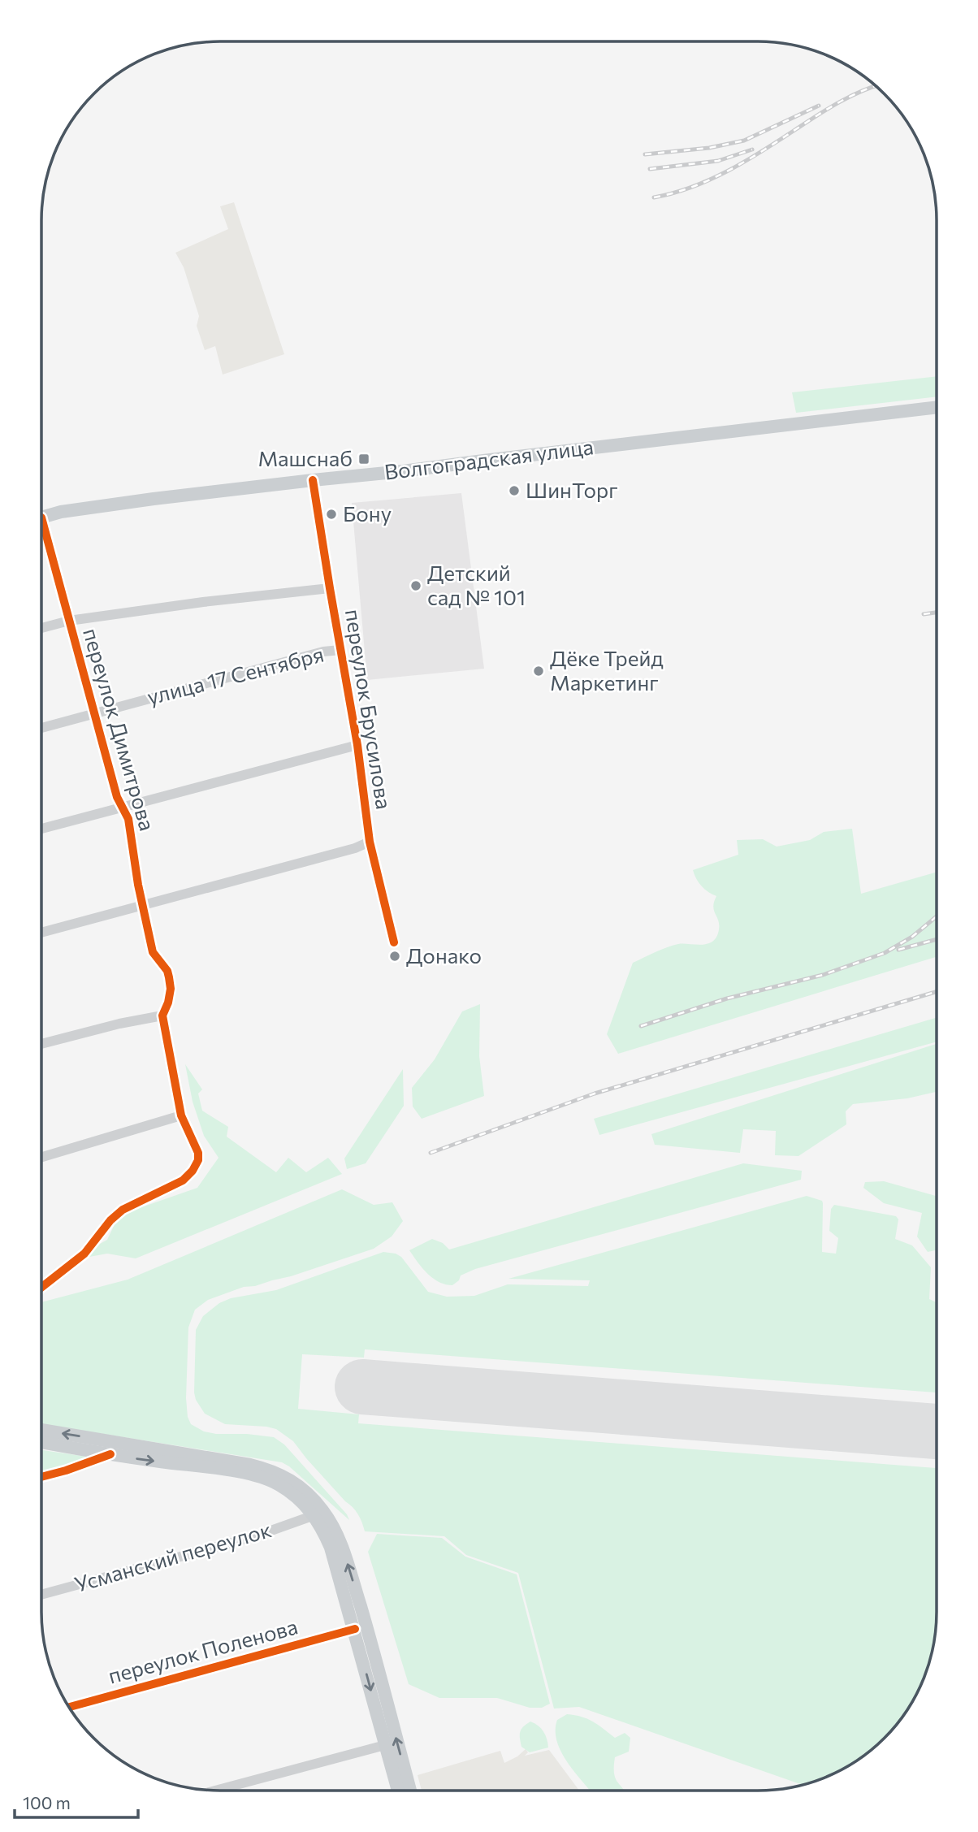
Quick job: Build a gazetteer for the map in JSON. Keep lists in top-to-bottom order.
{
  "streets": {
    "main road": ["Волгоградская улица"],
    "street": [
      "улица 17 Сентября",
      "переулок Брусилова",
      "переулок Димитрова",
      "Усманский переулок",
      "переулок Поленова"
    ]
  },
  "crossings": [
    ["Волгоградская улица", "переулок Брусилова"],
    ["улица 17 Сентября", "переулок Брусилова"],
    ["улица 17 Сентября", "переулок Димитрова"]
  ],
  "places": {
    "transit": ["Машснаб"],
    "other": [
      "ШинТорг",
      "Бону",
      "Детский сад № 101",
      "Дёке Трейд Маркетинг",
      "Донако"
    ]
  },
  "scale_bar": "100 m"
}
